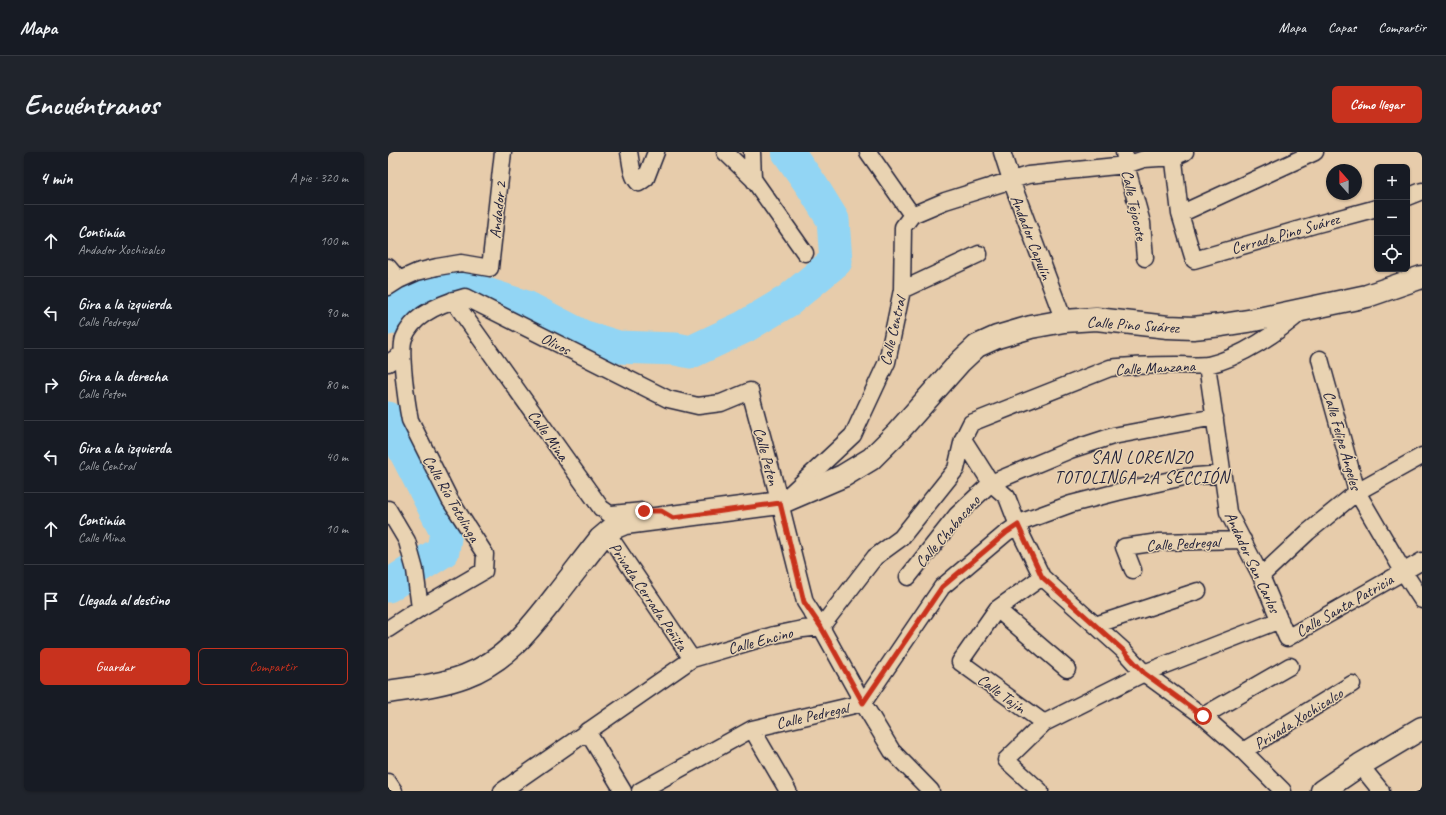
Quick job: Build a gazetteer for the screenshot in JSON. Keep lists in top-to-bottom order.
{
  "streets": {
    "street": [
      "Calle Tejocote",
      "Andador 2",
      "Cerrada Pino Suárez",
      "Andador Capulín",
      "Calle Pino Suárez",
      "Calle Central",
      "Olivos",
      "Calle Manzana",
      "Calle Mina",
      "Calle Felipe Ángeles",
      "Calle Peten",
      "Calle Río Totolinga",
      "Calle Chabacano",
      "Calle Pedregal",
      "Andador San Carlos",
      "Privada Cerrada Peñita",
      "Calle Santa Patricia",
      "Calle Encino",
      "Calle Tajín",
      "Privada Xochicalco"
    ]
  },
  "crossings": [
    ["Andador Capulín", "Calle Pino Suárez"],
    ["Calle Pino Suárez", "Calle Central"],
    ["Calle Pino Suárez", "Calle Manzana"],
    ["Calle Pino Suárez", "Calle Peten"],
    ["Calle Central", "Calle Peten"],
    ["Olivos", "Calle Mina"],
    ["Olivos", "Calle Peten"],
    ["Olivos", "Calle Río Totolinga"],
    ["Calle Manzana", "Andador San Carlos"],
    ["Calle Felipe Ángeles", "Calle Santa Patricia"],
    ["Calle Peten", "Calle Pedregal"],
    ["Calle Peten", "Calle Encino"],
    ["Calle Chabacano", "Andador San Carlos"],
    ["Calle Pedregal", "Andador San Carlos"],
    ["Andador San Carlos", "Calle Santa Patricia"],
    ["Privada Cerrada Peñita", "Calle Encino"]
  ],
  "districts": ["SAN LORENZO TOTOLINGA 2A SECCIÓN"],
  "north": "top",
  "page": {
    "header": "Mapa",
    "nav": ["Mapa", "Capas", "Compartir"],
    "buttons": [
      "Cómo llegar",
      ["Guardar", "Compartir"]
    ],
    "title": "Encuéntranos",
    "heading": ["4 min", "A pie · 320 m"],
    "map_buttons": ["+", "−"],
    "list": [
      ["Continúa", "Andador Xochicalco", "100 m"],
      ["Gira a la izquierda", "Calle Pedregal", "90 m"],
      ["Gira a la derecha", "Calle Peten", "80 m"],
      ["Gira a la izquierda", "Calle Central", "40 m"],
      ["Continúa", "Calle Mina", "10 m"],
      "Llegada al destino"
    ]
  }
}
